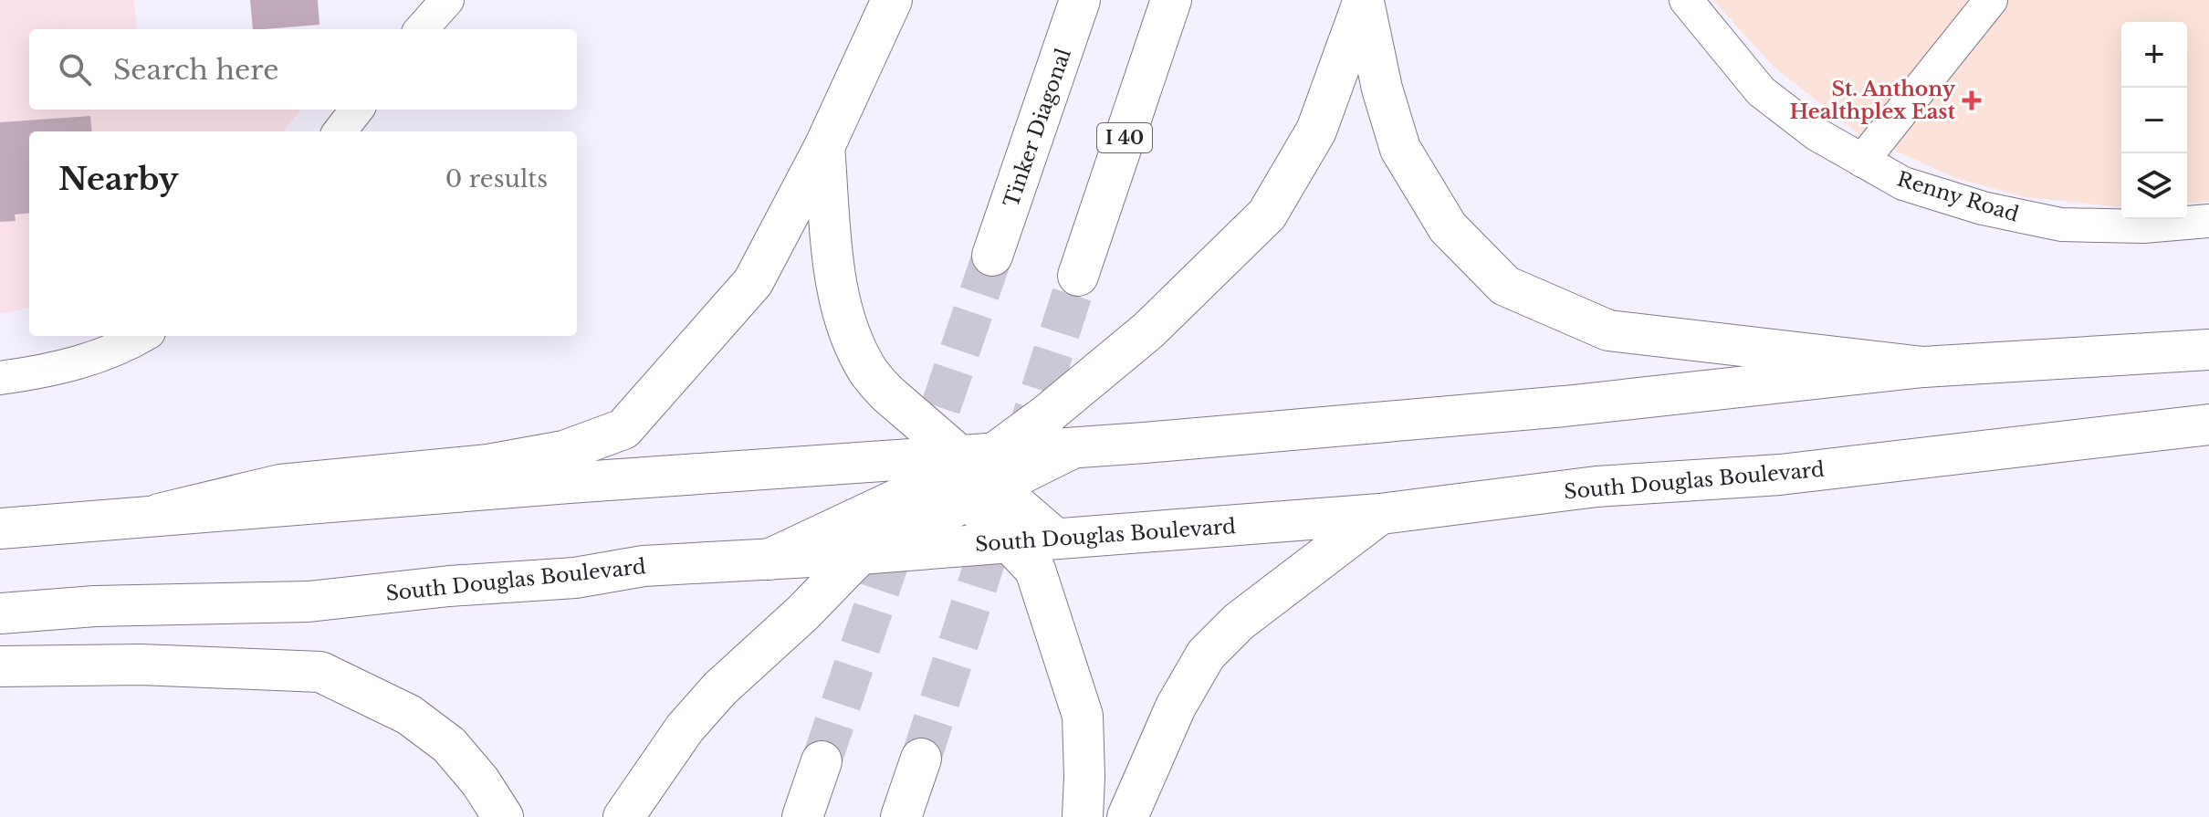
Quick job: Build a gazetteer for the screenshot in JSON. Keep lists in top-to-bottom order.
{
  "streets": {
    "main road": ["Tinker Diagonal", "I 40", "South Douglas Boulevard"],
    "street": ["Renny Road"]
  },
  "places": {
    "health": ["St. Anthony Healthplex East"]
  },
  "page": {
    "map_buttons": ["+", "−"],
    "search": "Search here",
    "heading": ["Nearby", "0 results"]
  }
}
